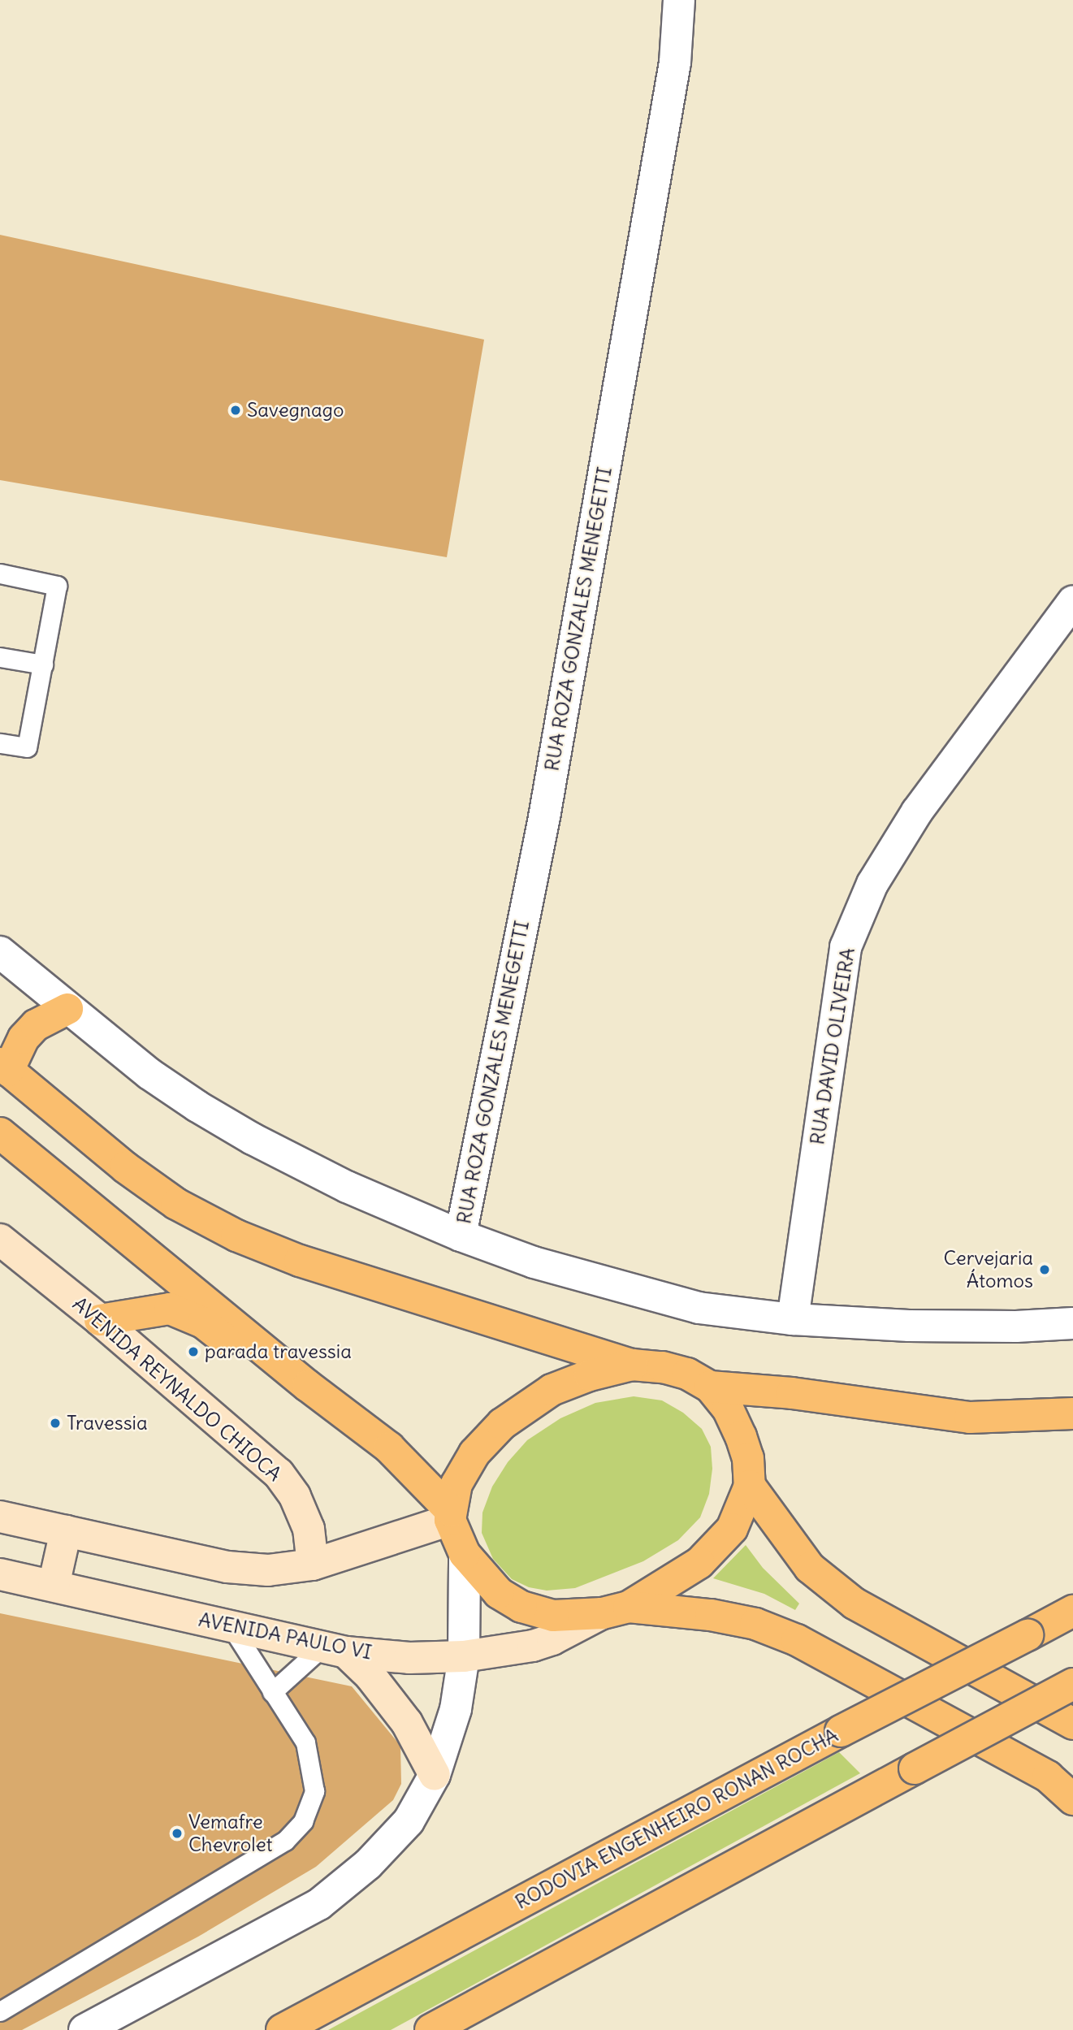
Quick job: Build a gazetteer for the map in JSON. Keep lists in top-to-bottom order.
{
  "streets": {
    "main road": ["AVENIDA REYNALDO CHIOCA", "AVENIDA PAULO VI", "RODOVIA ENGENHEIRO RONAN ROCHA"],
    "street": ["RUA ROZA GONZALES MENEGETTI", "RUA DAVID OLIVEIRA"]
  },
  "places": [
    "Savegnago",
    "Cervejaria Átomos",
    "parada travessia",
    "Travessia",
    "Vemafre Chevrolet"
  ]
}
